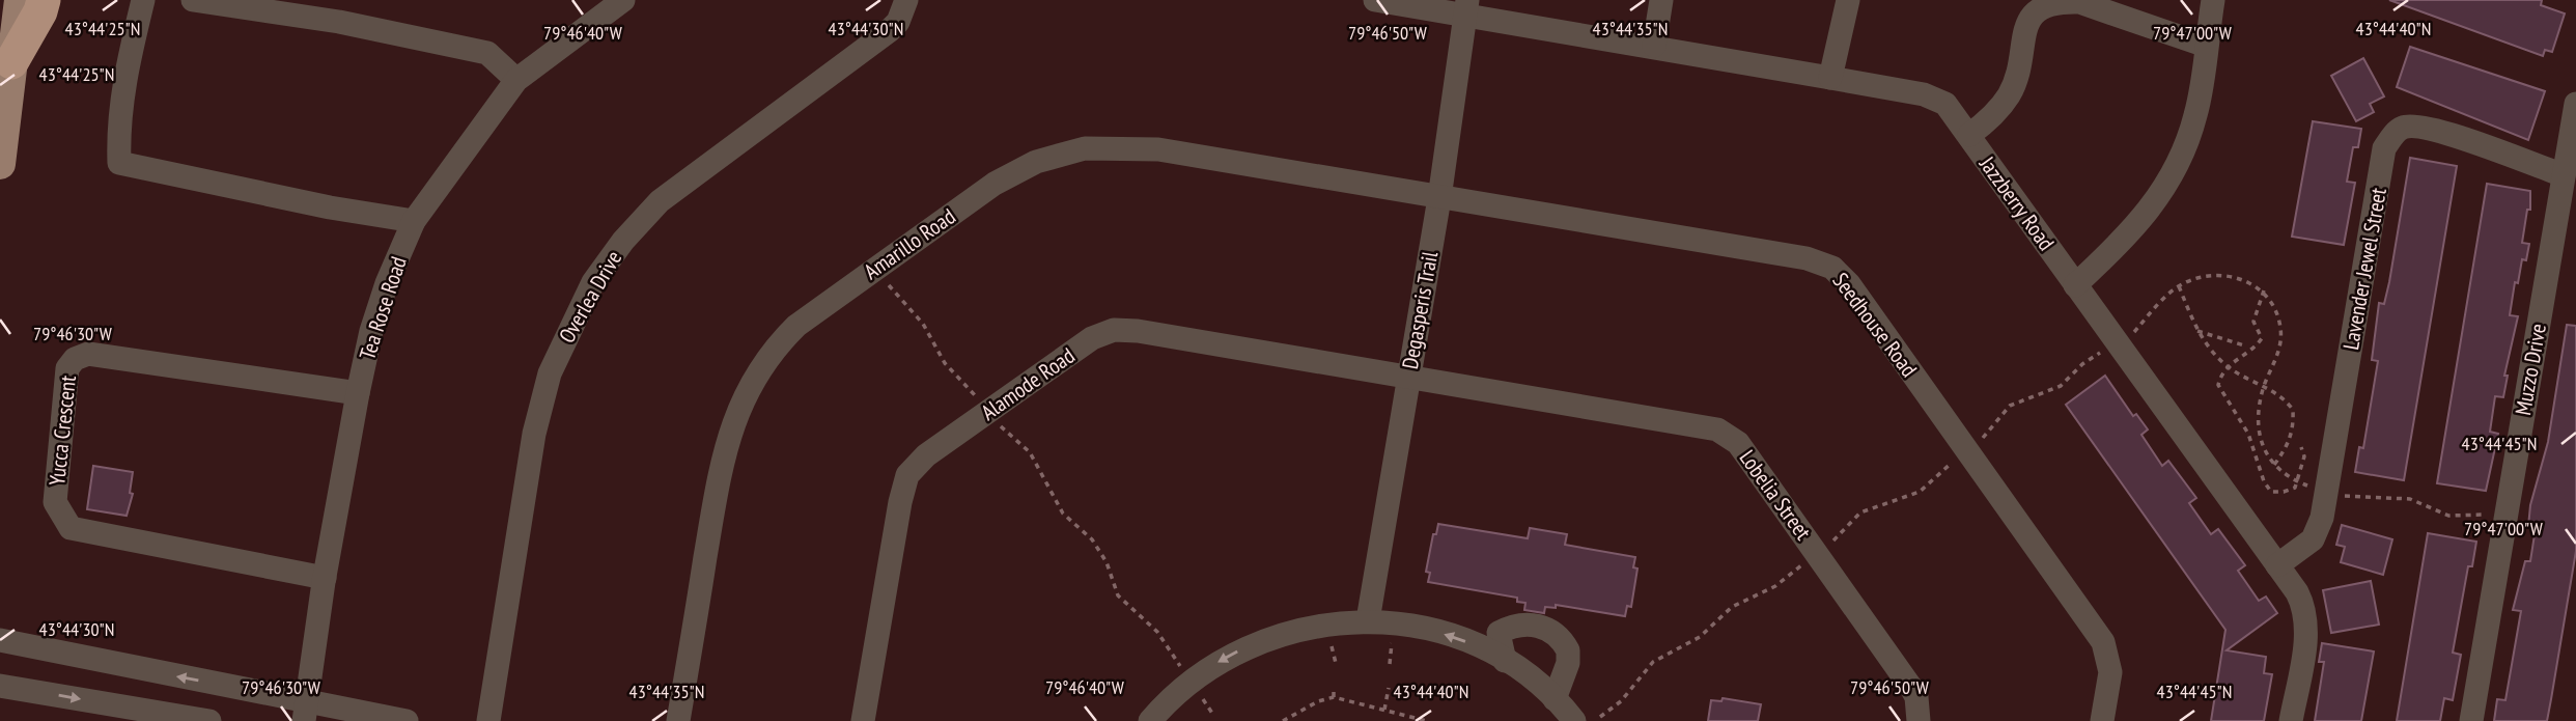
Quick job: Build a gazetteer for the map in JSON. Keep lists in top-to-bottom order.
{
  "streets": {
    "street": [
      "Jazzberry Road",
      "Amarillo Road",
      "Lavender Jewel Street",
      "Overlea Drive",
      "Tea Rose Road",
      "Degasperis Trail",
      "Seedhouse Road",
      "Muzzo Drive",
      "Alamode Road",
      "Yucca Crescent",
      "Lobelia Street"
    ]
  },
  "crossings": [
    ["Jazzberry Road", "Lavender Jewel Street"],
    ["Jazzberry Road", "Degasperis Trail"],
    ["Amarillo Road", "Degasperis Trail"],
    ["Amarillo Road", "Seedhouse Road"],
    ["Lavender Jewel Street", "Muzzo Drive"],
    ["Tea Rose Road", "Yucca Crescent"],
    ["Degasperis Trail", "Seedhouse Road"],
    ["Degasperis Trail", "Alamode Road"],
    ["Degasperis Trail", "Lobelia Street"],
    ["Alamode Road", "Lobelia Street"]
  ],
  "coordinates": [
    "43°44'25\"N",
    "43°44'30\"N",
    "43°44'35\"N",
    "43°44'40\"N",
    "79°46'40\"W",
    "79°46'50\"W",
    "79°47'00\"W",
    "79°46'30\"W",
    "43°44'45\"N"
  ]
}
